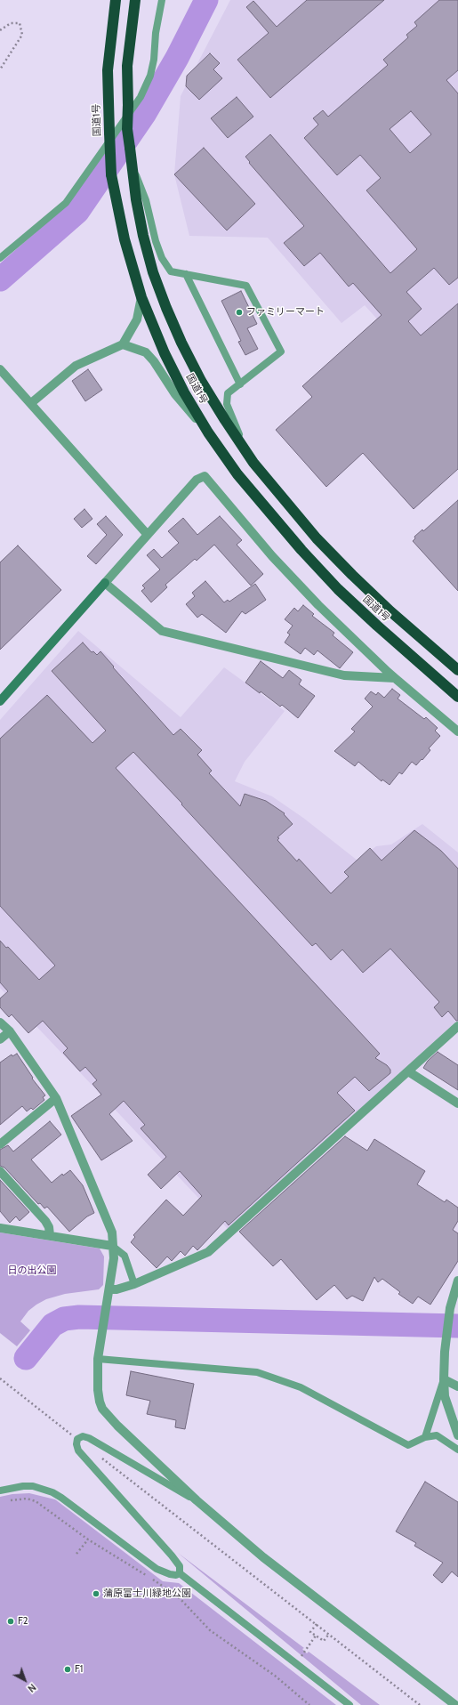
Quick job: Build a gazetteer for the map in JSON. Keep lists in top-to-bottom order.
{
  "streets": {
    "highway": ["国道1号"]
  },
  "parks": ["日の出公園"],
  "places": [
    "ファミリーマート",
    "蒲原富士川緑地公園",
    "F2",
    "F1"
  ],
  "north": "bottom right"
}
